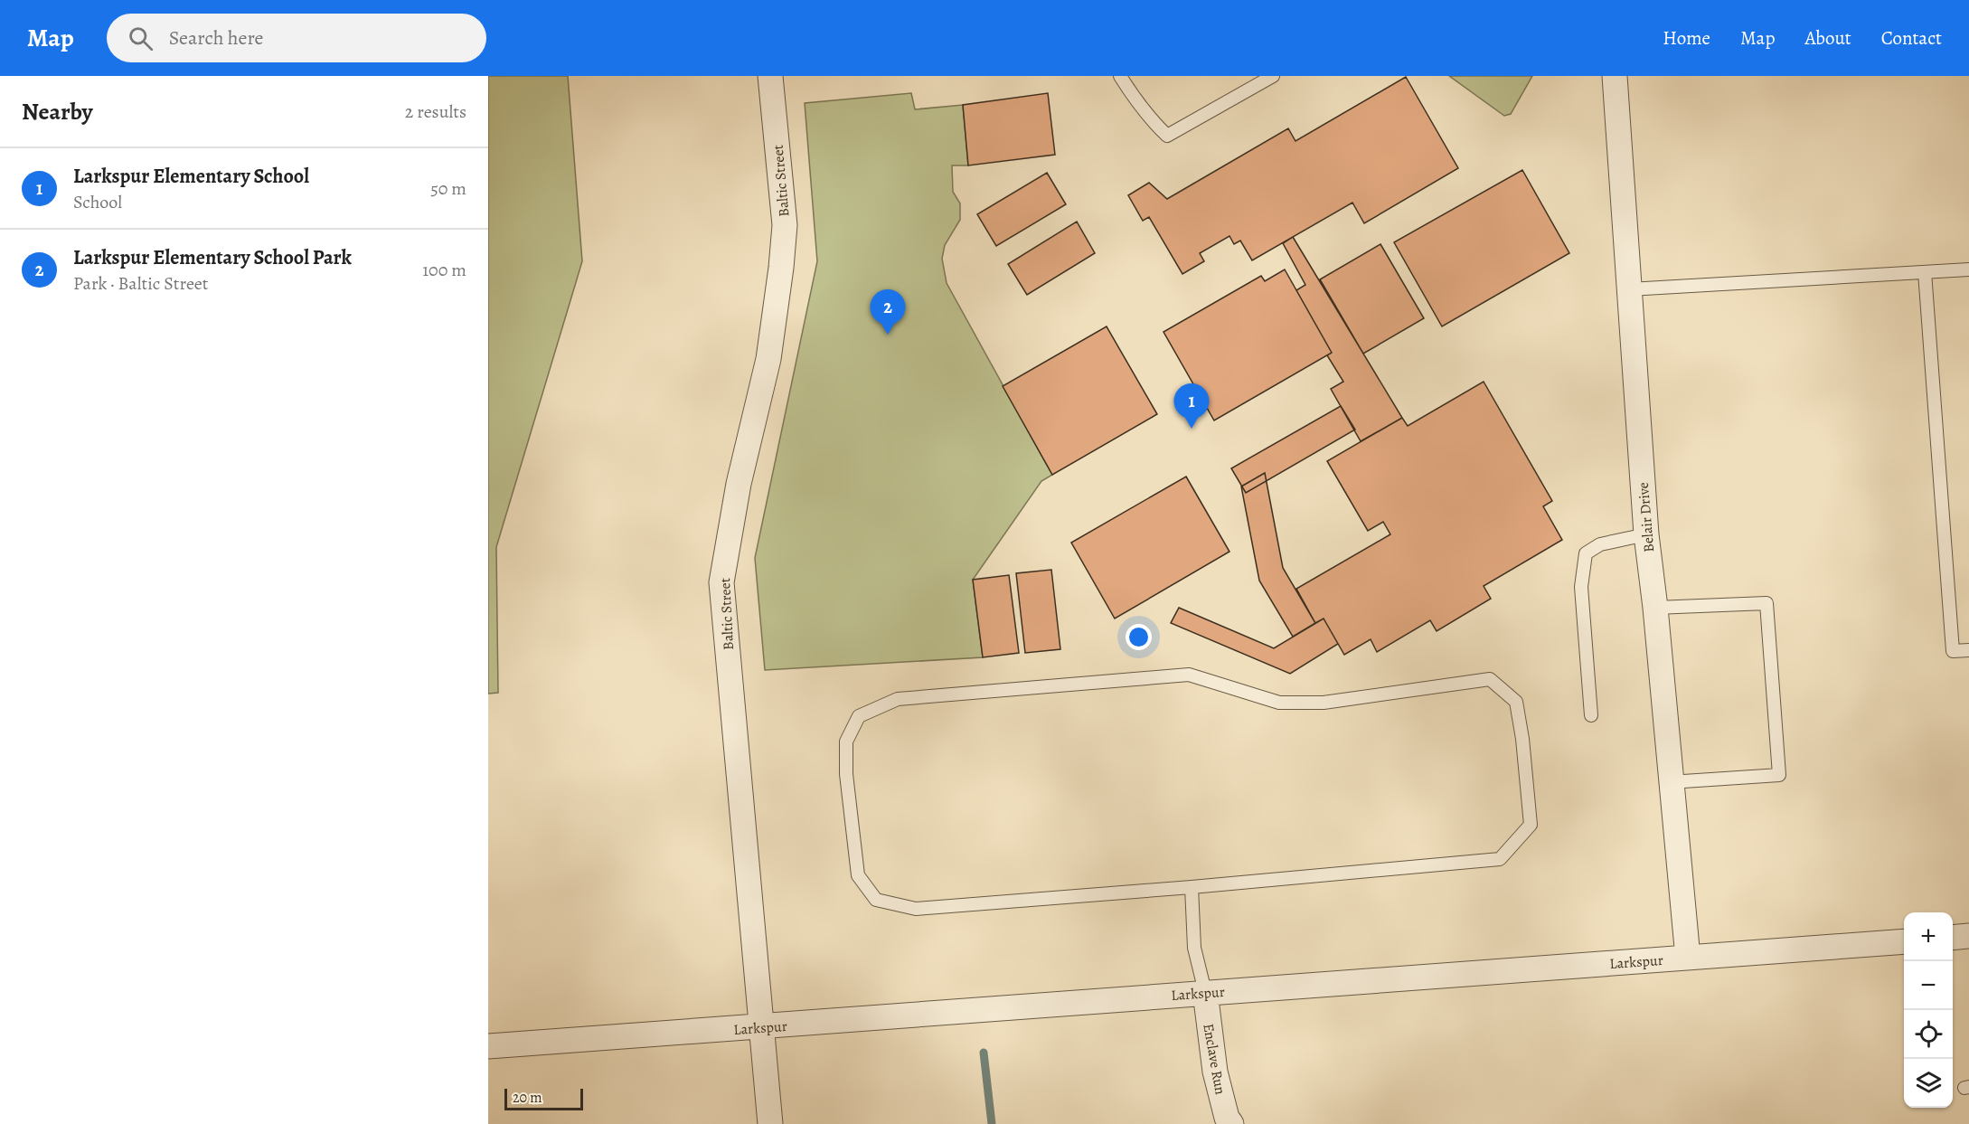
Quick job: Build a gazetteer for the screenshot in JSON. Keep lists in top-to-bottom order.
{
  "streets": {
    "street": [
      "Baltic Street",
      "Belair Drive",
      "Larkspur",
      "Enclave Run"
    ]
  },
  "crossings": [
    ["Baltic Street", "Larkspur"],
    ["Belair Drive", "Larkspur"],
    ["Larkspur", "Enclave Run"]
  ],
  "scale_bar": "20 m",
  "page": {
    "header": "Map",
    "search": "Search here",
    "nav": [
      "Home",
      "Map",
      "About",
      "Contact"
    ],
    "heading": ["Nearby", "2 results"],
    "list": [
      {
        "mark": "1",
        "name": "Larkspur Elementary School",
        "note": "School",
        "value": "50 m"
      },
      {
        "mark": "2",
        "name": "Larkspur Elementary School Park",
        "note": "Park · Baltic Street",
        "value": "100 m"
      }
    ],
    "pins": ["2", "1"],
    "map_buttons": ["+", "−"],
    "scale": "20 m"
  }
}
